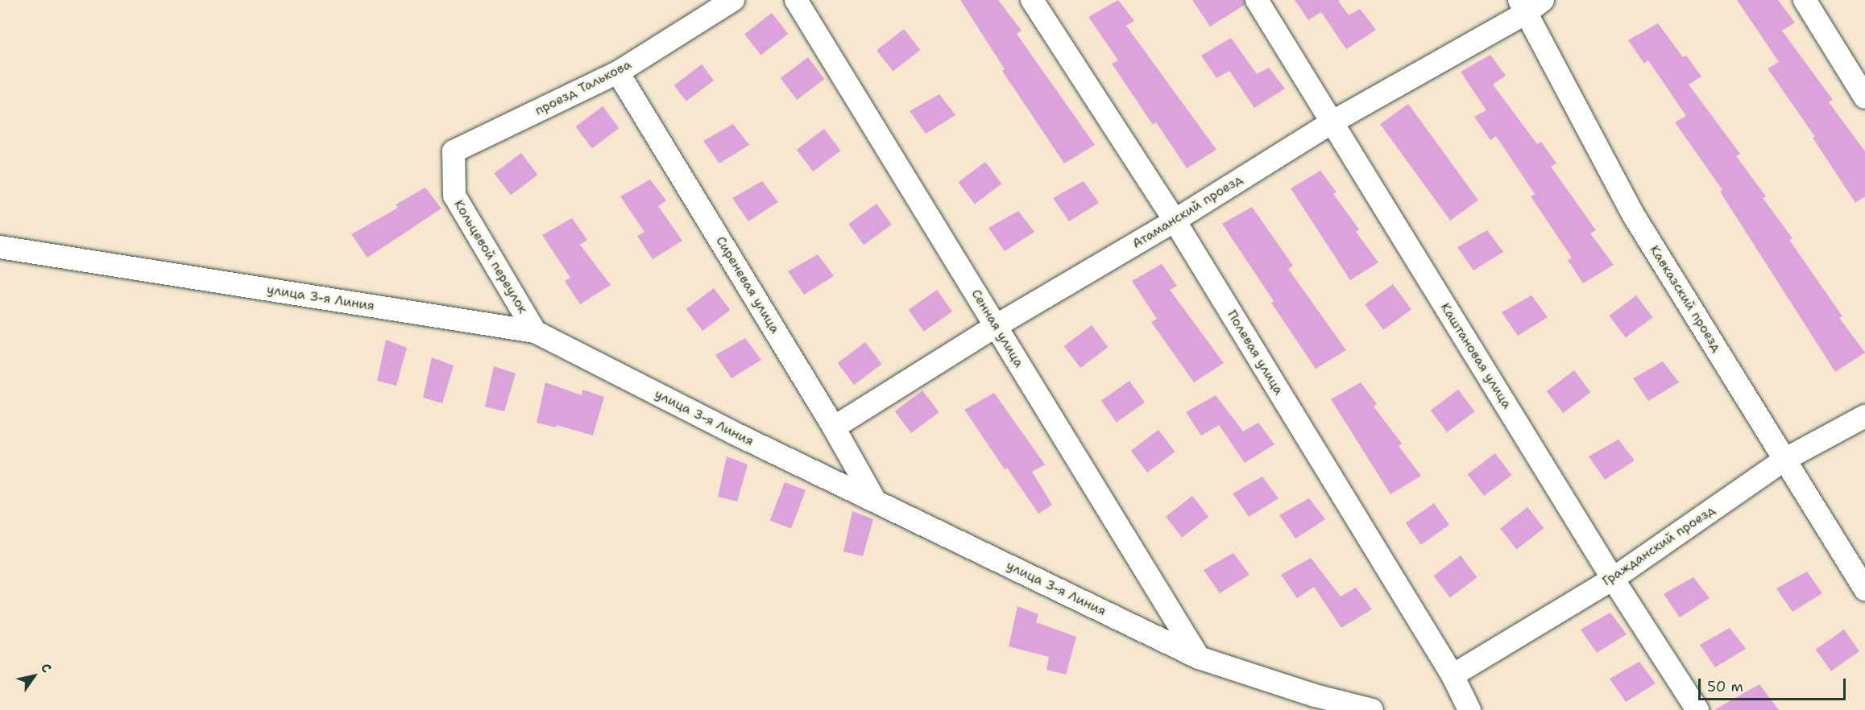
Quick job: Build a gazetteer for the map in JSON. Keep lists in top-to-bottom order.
{
  "streets": {
    "street": [
      "проезд Талькова",
      "Атаманский проезд",
      "Кольцевой переулок",
      "Сиреневая улица",
      "улица 3-я Линия",
      "Кавказский проезд",
      "Сенная улица",
      "Полевая улица",
      "Каштановая улица",
      "Гражданский проезд"
    ]
  },
  "crossings": [
    ["проезд Талькова", "Кольцевой переулок"],
    ["проезд Талькова", "Сиреневая улица"],
    ["Атаманский проезд", "Сиреневая улица"],
    ["Атаманский проезд", "Кавказский проезд"],
    ["Атаманский проезд", "Сенная улица"],
    ["Атаманский проезд", "Полевая улица"],
    ["Атаманский проезд", "Каштановая улица"],
    ["Кольцевой переулок", "улица 3-я Линия"],
    ["Сиреневая улица", "улица 3-я Линия"],
    ["улица 3-я Линия", "Сенная улица"],
    ["Кавказский проезд", "Гражданский проезд"],
    ["Полевая улица", "Гражданский проезд"],
    ["Каштановая улица", "Гражданский проезд"]
  ],
  "scale_bar": "50 m",
  "north": "top right"
}
